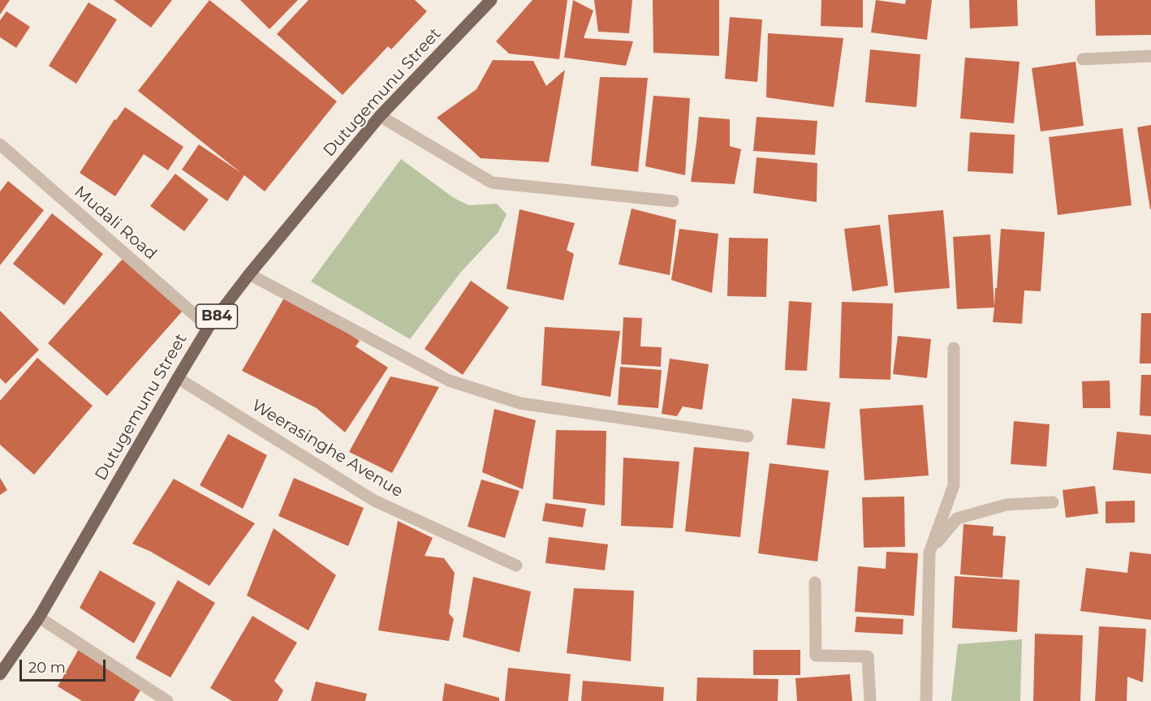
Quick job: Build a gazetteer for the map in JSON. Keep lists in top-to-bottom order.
{
  "streets": {
    "main road": ["Dutugemunu Street", "B84"],
    "street": ["Mudali Road", "Weerasinghe Avenue"]
  },
  "crossings": [
    ["Dutugemunu Street", "Mudali Road"],
    ["Dutugemunu Street", "Weerasinghe Avenue"]
  ],
  "scale_bar": "20 m"
}
